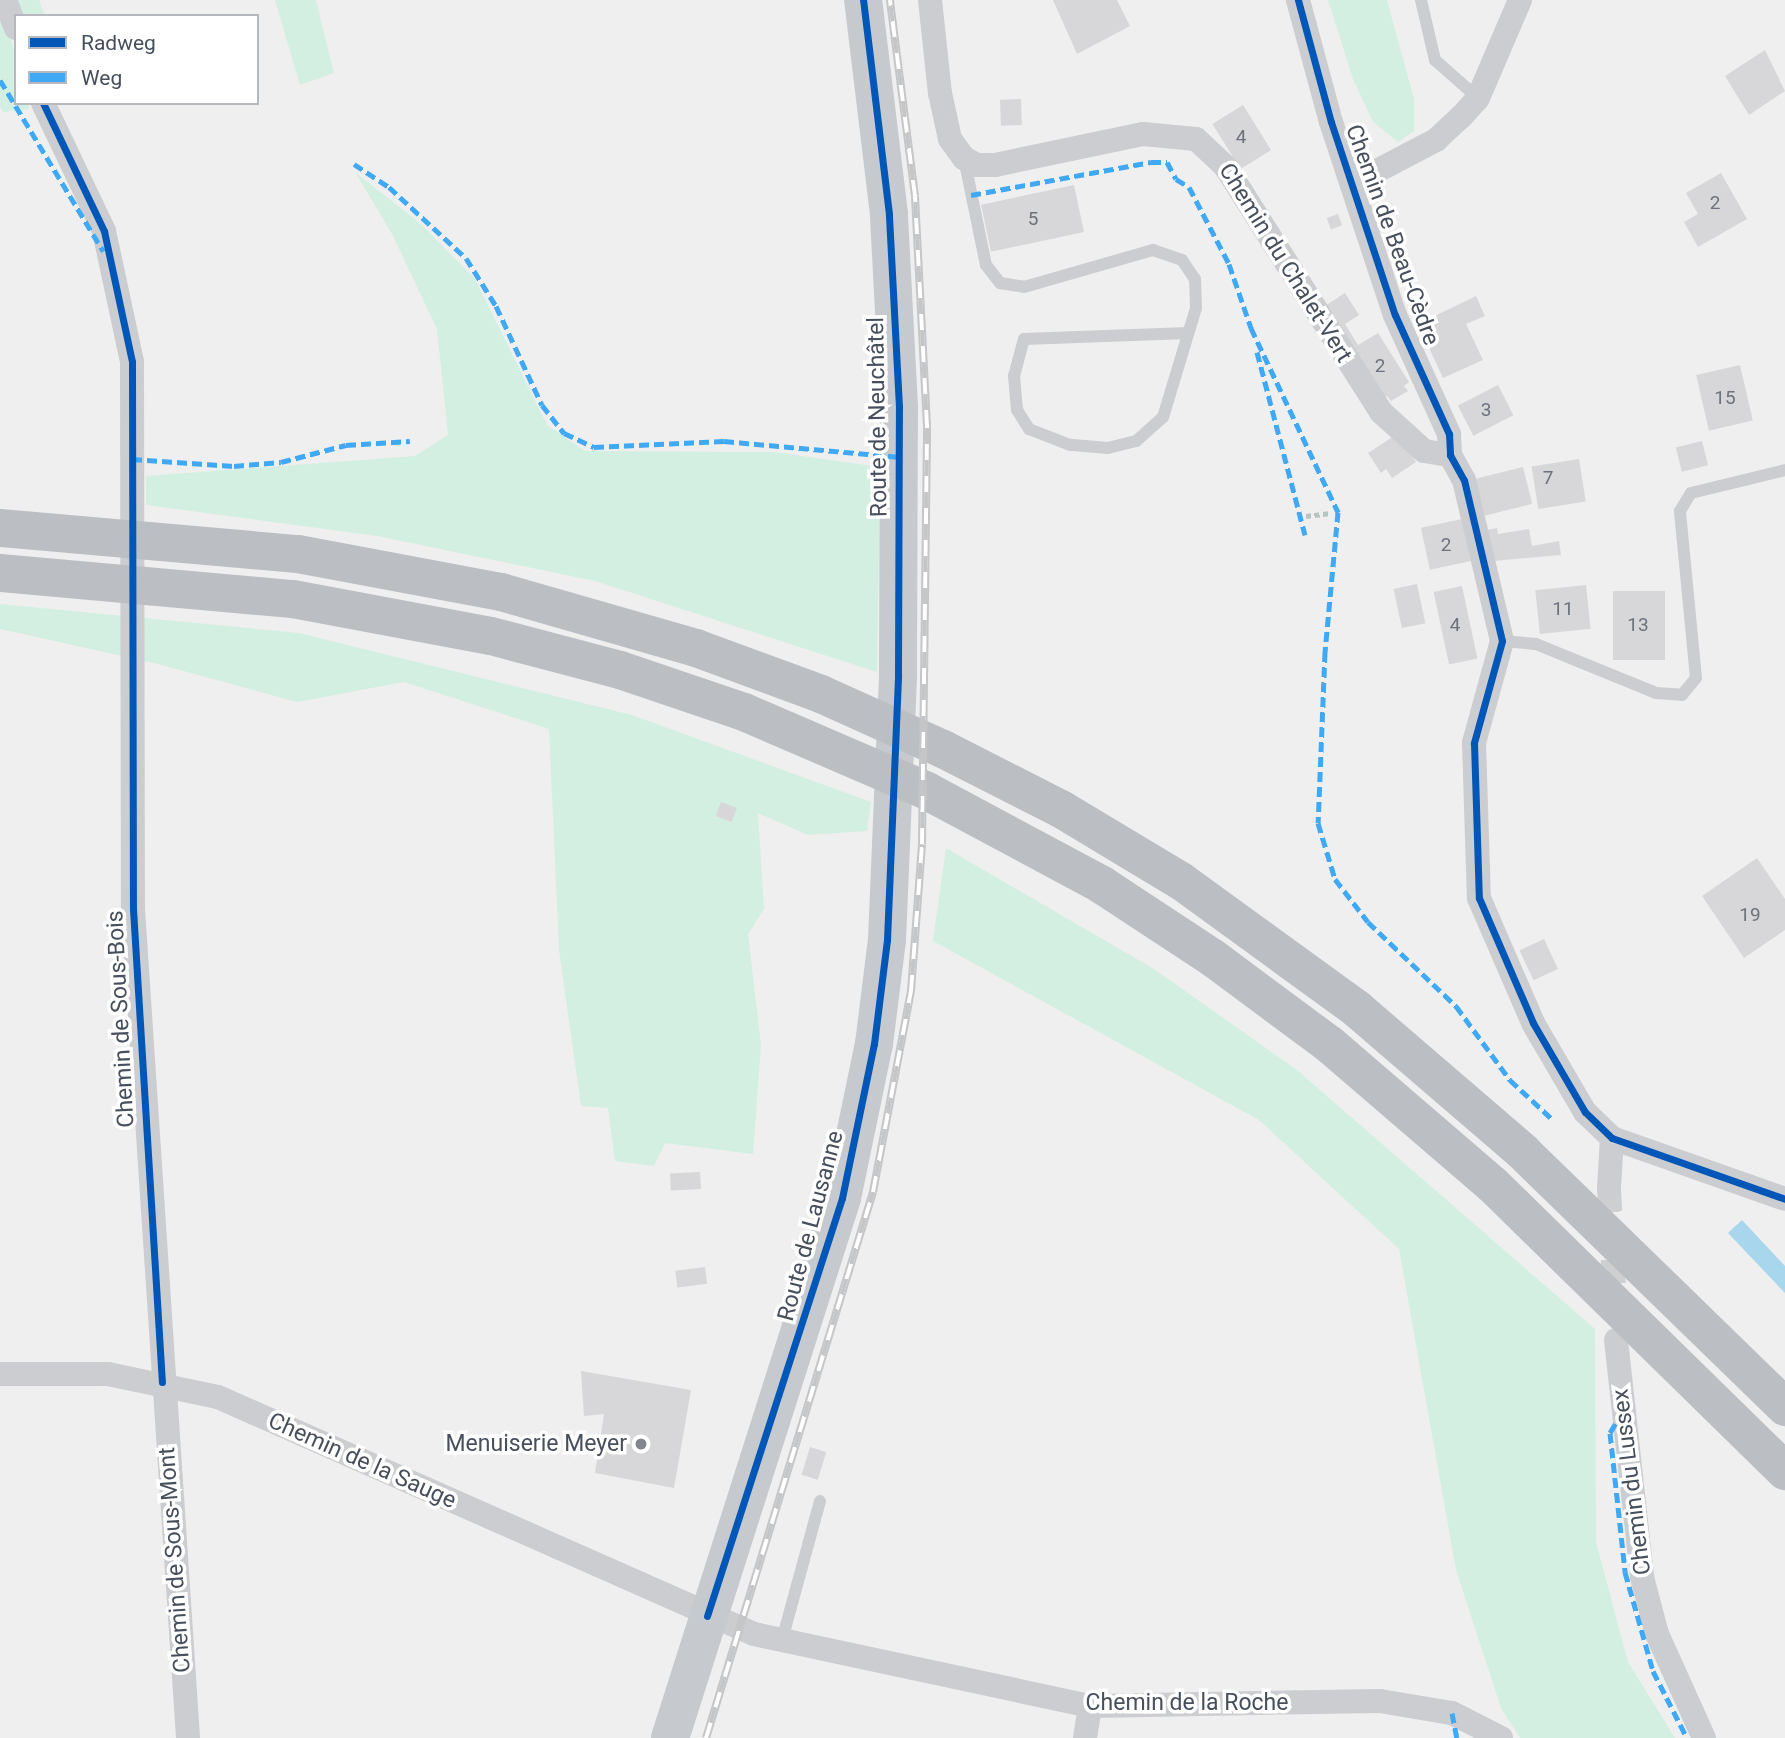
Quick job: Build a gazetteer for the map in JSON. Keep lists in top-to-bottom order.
{
  "streets": {
    "main road": ["Route de Neuchâtel", "Route de Lausanne"],
    "street": [
      "Chemin de Beau-Cèdre",
      "Chemin du Chalet-Vert",
      "Chemin de Sous-Bois",
      "Chemin de la Sauge",
      "Chemin du Lussex",
      "Chemin de Sous-Mont",
      "Chemin de la Roche"
    ]
  },
  "crossings": [
    ["Chemin de Beau-Cèdre", "Chemin du Chalet-Vert"],
    ["Route de Neuchâtel", "Route de Lausanne"],
    ["Chemin de Sous-Bois", "Chemin de la Sauge"],
    ["Chemin de Sous-Bois", "Chemin de Sous-Mont"],
    ["Route de Lausanne", "Chemin de la Sauge"],
    ["Route de Lausanne", "Chemin de la Roche"],
    ["Chemin de la Sauge", "Chemin de Sous-Mont"],
    ["Chemin de la Sauge", "Chemin de la Roche"]
  ],
  "places": ["Menuiserie Meyer"],
  "house_numbers": [
    "4",
    "2",
    "5",
    "2",
    "15",
    "3",
    "7",
    "2",
    "11",
    "4",
    "13",
    "19"
  ],
  "legend": ["Radweg", "Weg"]
}
